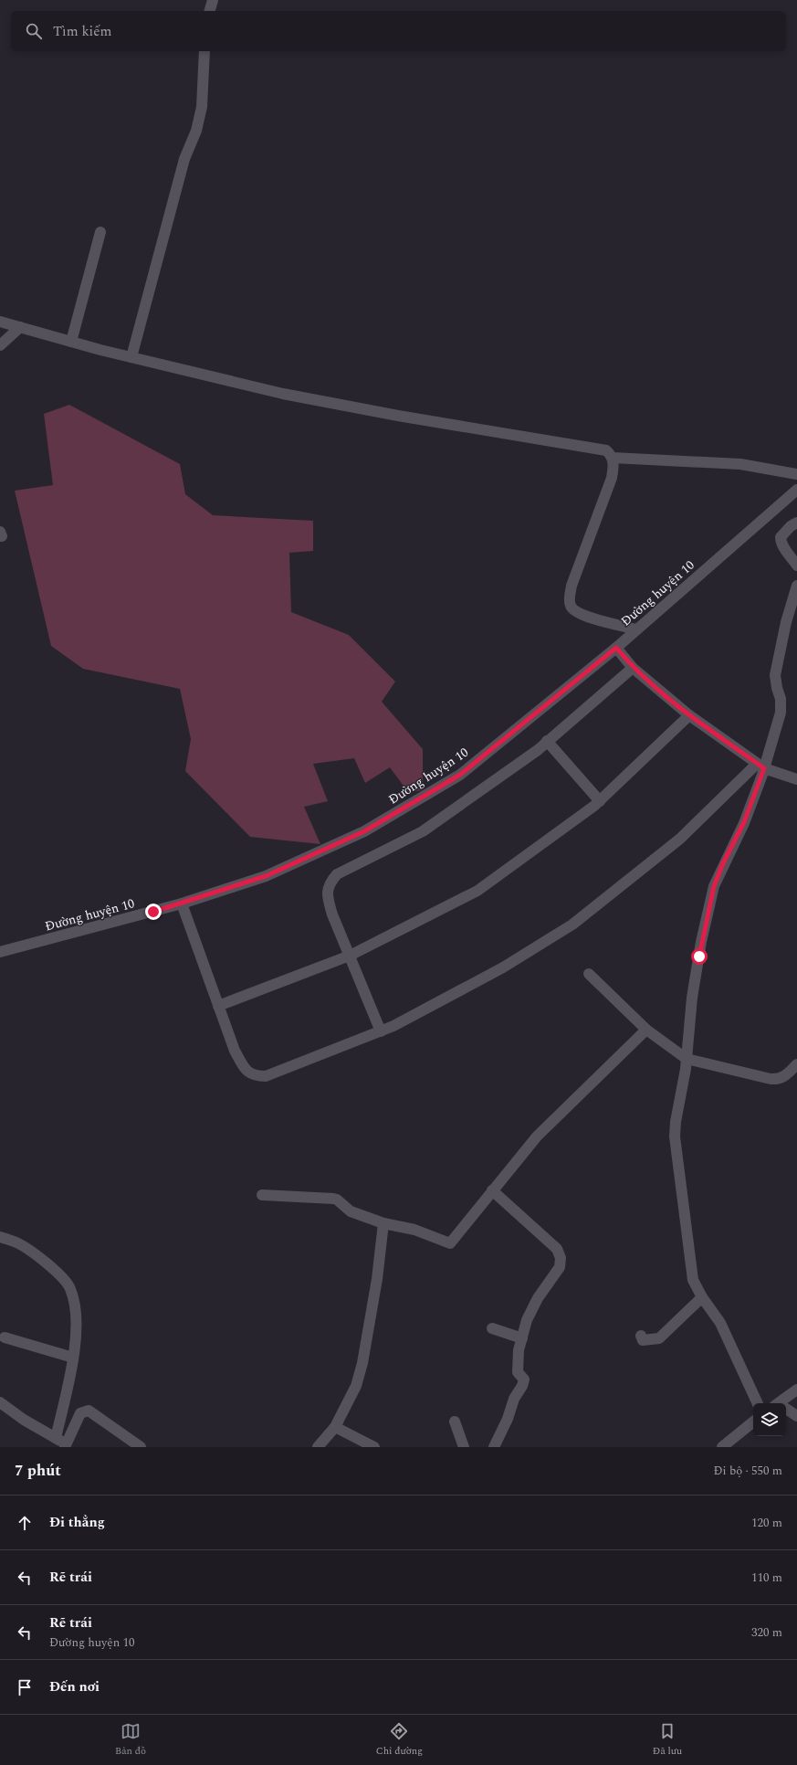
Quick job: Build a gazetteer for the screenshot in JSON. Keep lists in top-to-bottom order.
{
  "streets": {
    "street": ["Đường huyện 10"]
  },
  "page": {
    "search": "Tìm kiếm",
    "heading": ["7 phút", "Đi bộ · 550 m"],
    "list": [
      ["Đi thẳng", "120 m"],
      ["Rẽ trái", "110 m"],
      ["Rẽ trái", "Đường huyện 10", "320 m"],
      "Đến nơi"
    ],
    "nav": ["Bản đồ", "Chỉ đường", "Đã lưu"]
  }
}
